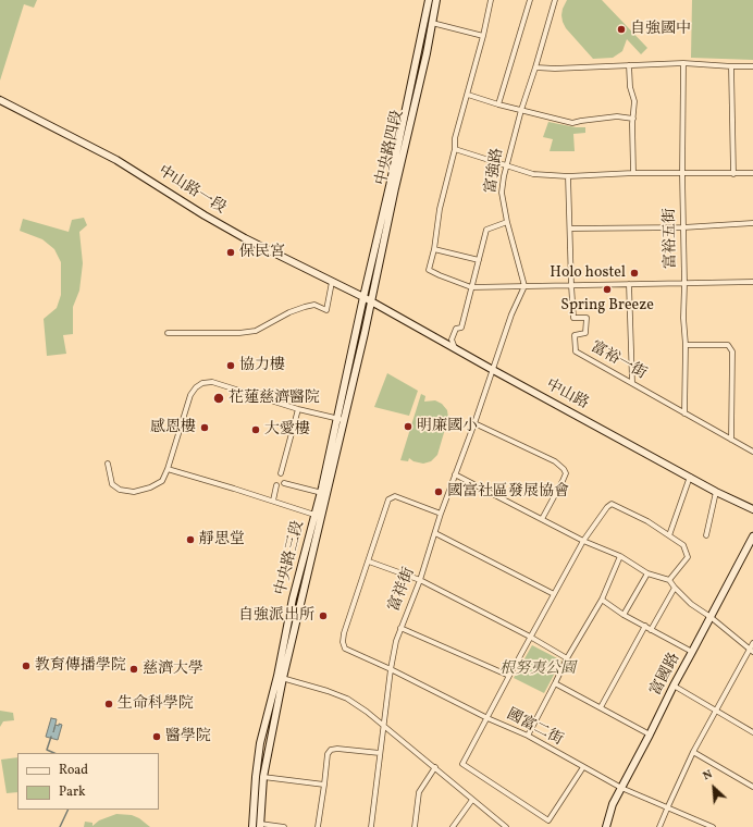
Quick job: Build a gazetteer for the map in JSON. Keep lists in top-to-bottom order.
{
  "streets": {
    "street": [
      "中央路四段",
      "富強路",
      "中山路一段",
      "富裕五街",
      "富裕一街",
      "中山路",
      "中央路三段",
      "富祥街",
      "富國路",
      "國富二街"
    ]
  },
  "crossings": [
    ["中央路四段", "中山路一段"],
    ["中央路四段", "中山路"],
    ["中央路四段", "中央路三段"],
    ["中山路一段", "中山路"],
    ["中山路一段", "中央路三段"],
    ["富裕五街", "富裕一街"],
    ["中山路", "中央路三段"],
    ["中山路", "富祥街"],
    ["富祥街", "國富二街"],
    ["富國路", "國富二街"]
  ],
  "parks": ["根努夷公園"],
  "places": [
    "自強國中",
    "保民宮",
    "Holo hostel",
    "Spring Breeze",
    "協力樓",
    "花蓮慈濟醫院",
    "明廉國小",
    "感恩樓",
    "大愛樓",
    "國富社區發展協會",
    "靜思堂",
    "自強派出所",
    "教育傳播學院",
    "慈濟大學",
    "生命科學院",
    "醫學院"
  ],
  "legend": ["Road", "Park"],
  "north": "top left"
}
